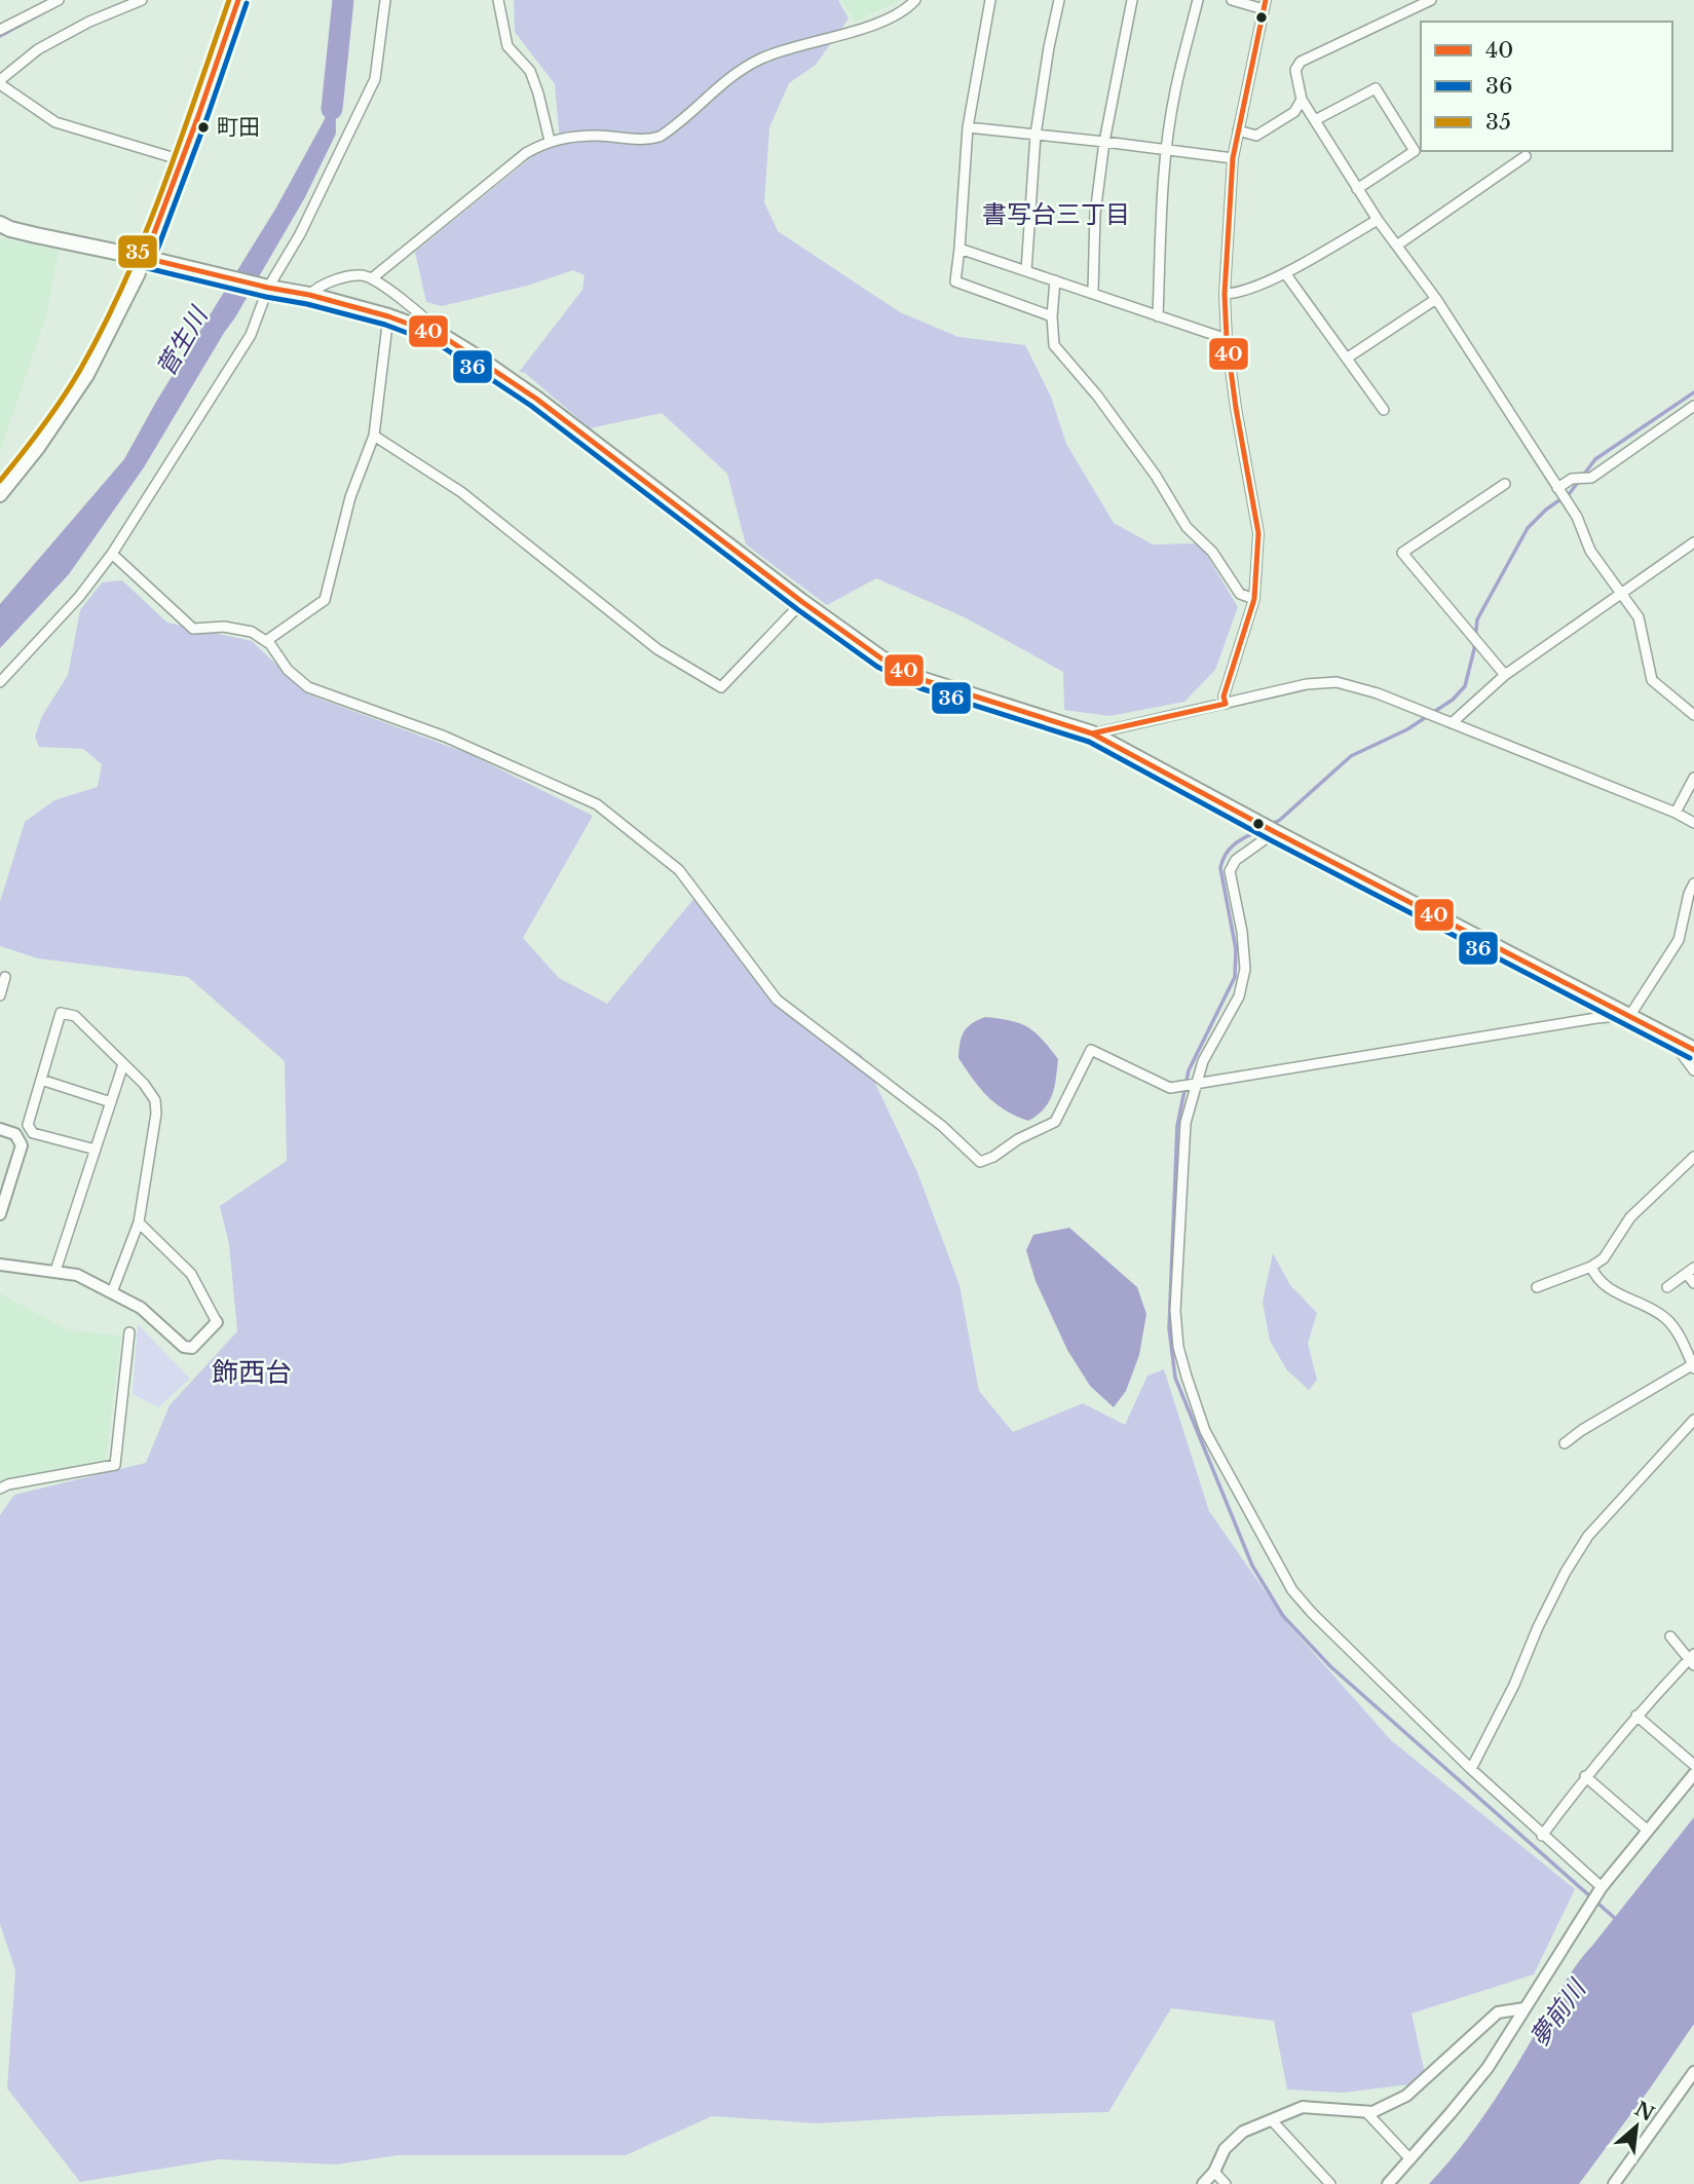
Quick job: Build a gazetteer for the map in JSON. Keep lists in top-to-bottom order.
{
  "districts": ["書写台三丁目", "飾西台"],
  "water": ["菅生川", "夢前川"],
  "places": ["町田"],
  "lines": ["transit line 40", "transit line 35", "transit line 36"],
  "legend": ["40", "36", "35"],
  "north": "top right"
}
